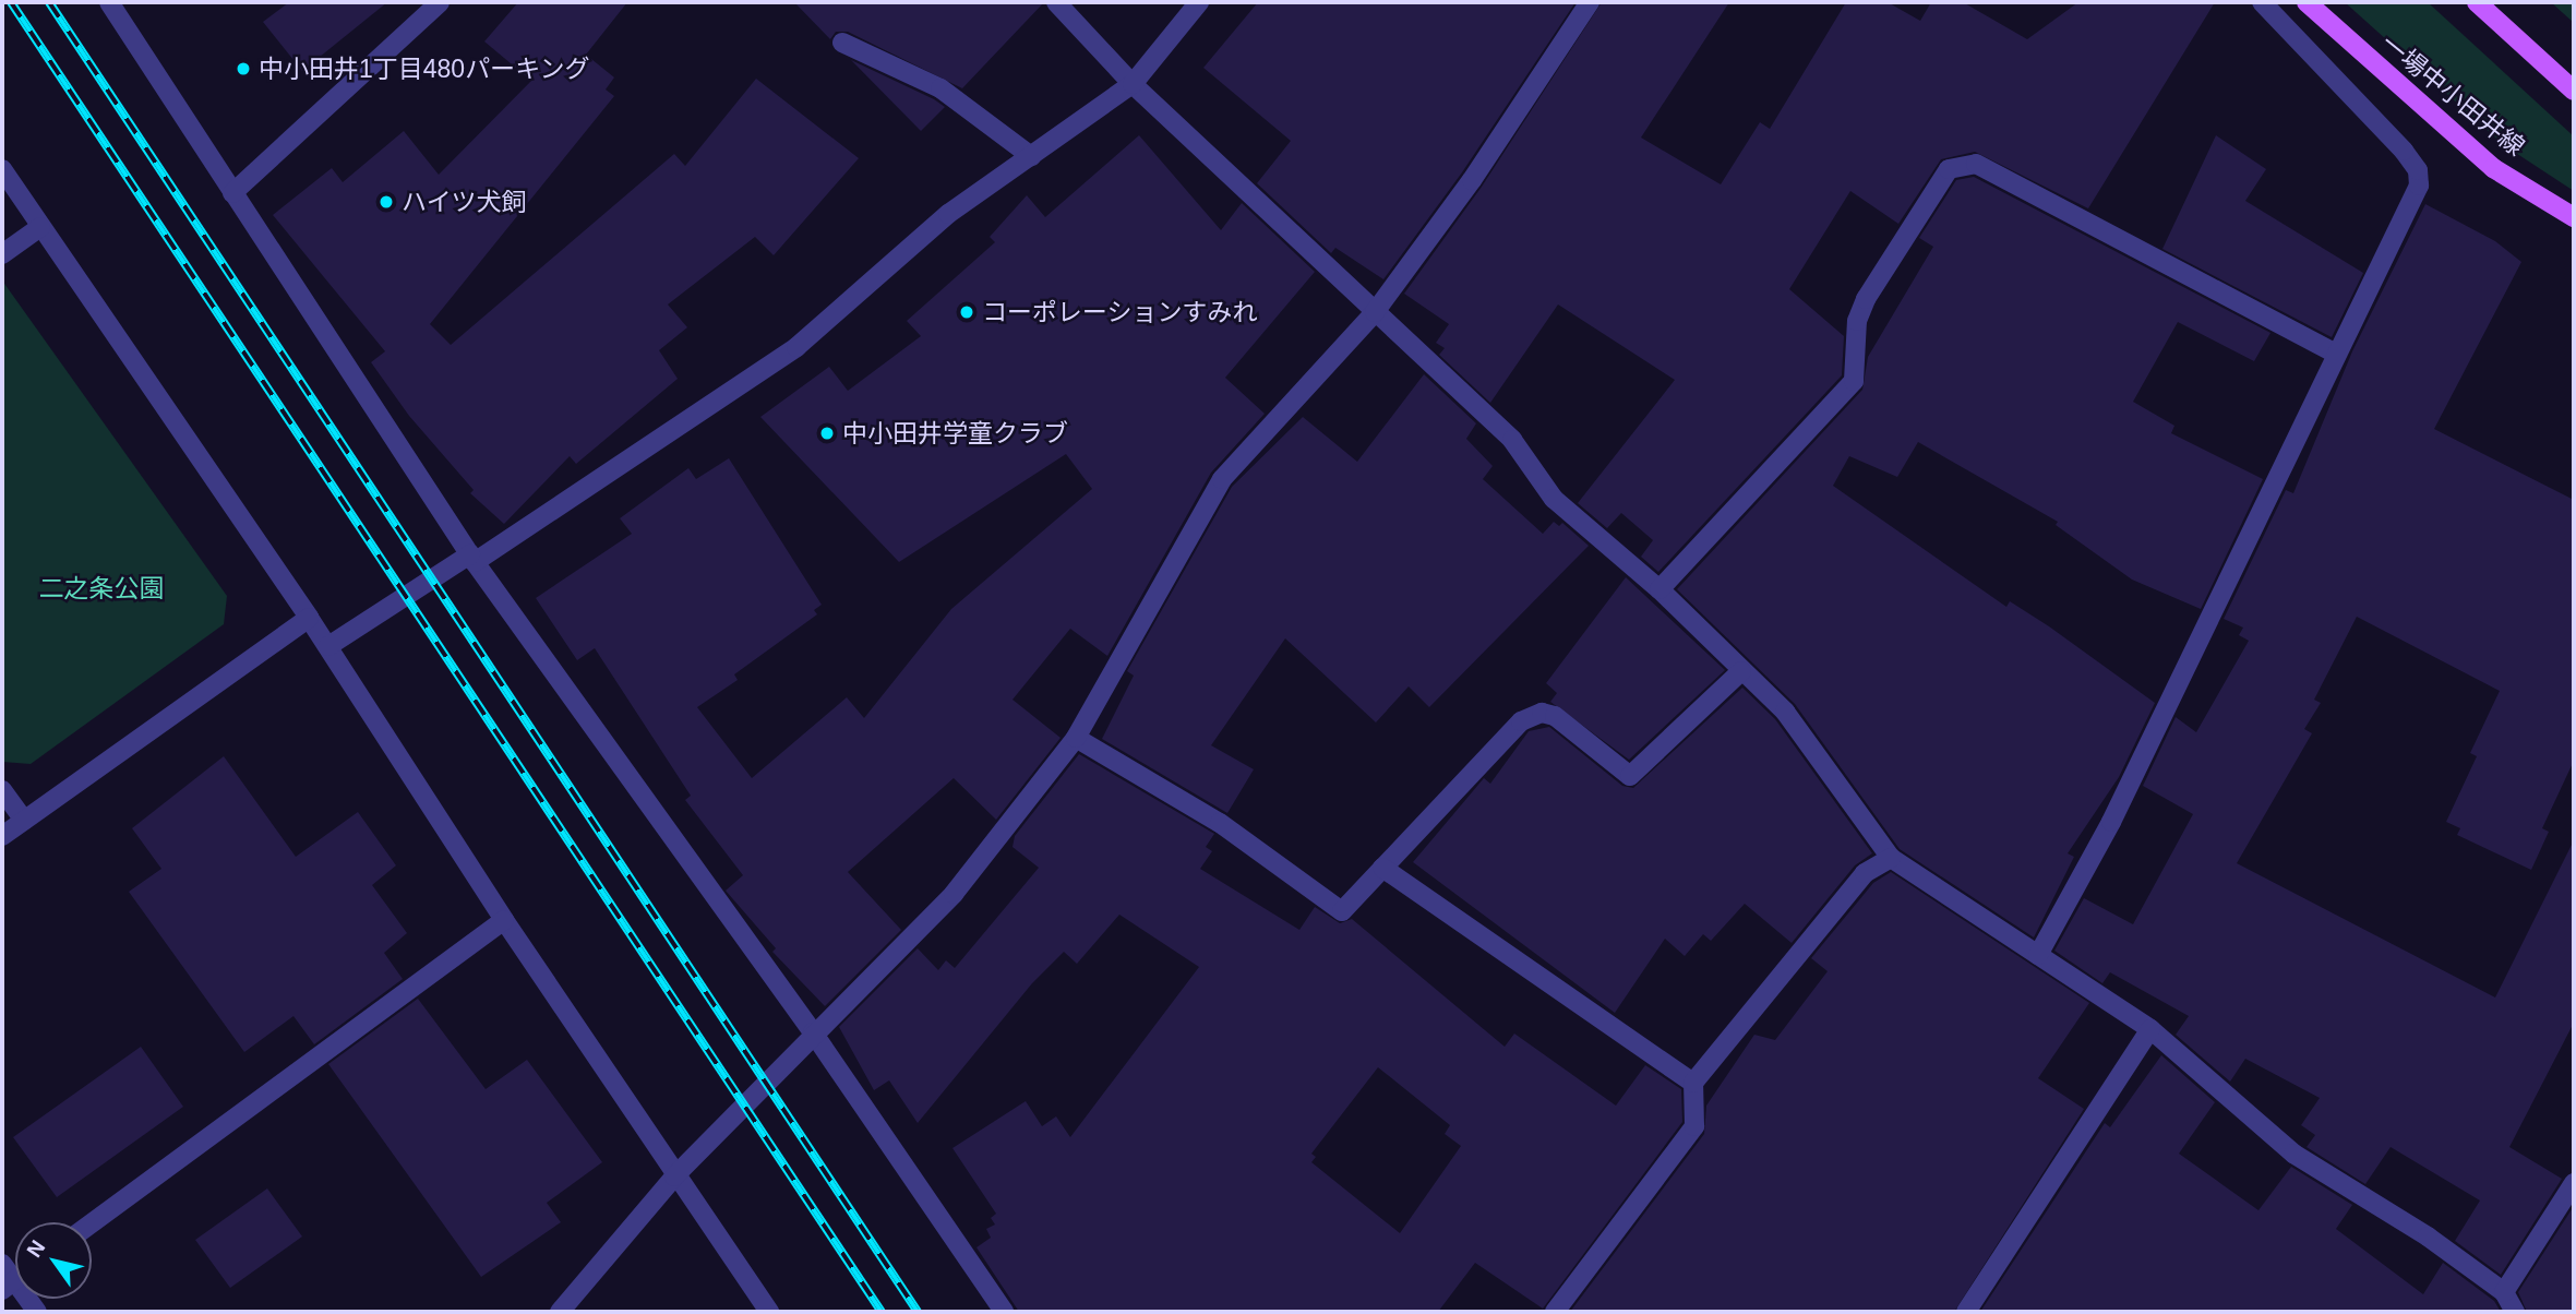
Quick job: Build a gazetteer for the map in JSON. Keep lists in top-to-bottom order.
{
  "streets": {
    "main road": ["一場中小田井線"]
  },
  "parks": ["二之条公園"],
  "places": [
    "中小田井1丁目480パーキング",
    "ハイツ犬飼",
    "コーポレーションすみれ",
    "中小田井学童クラブ"
  ],
  "north": "top left"
}
